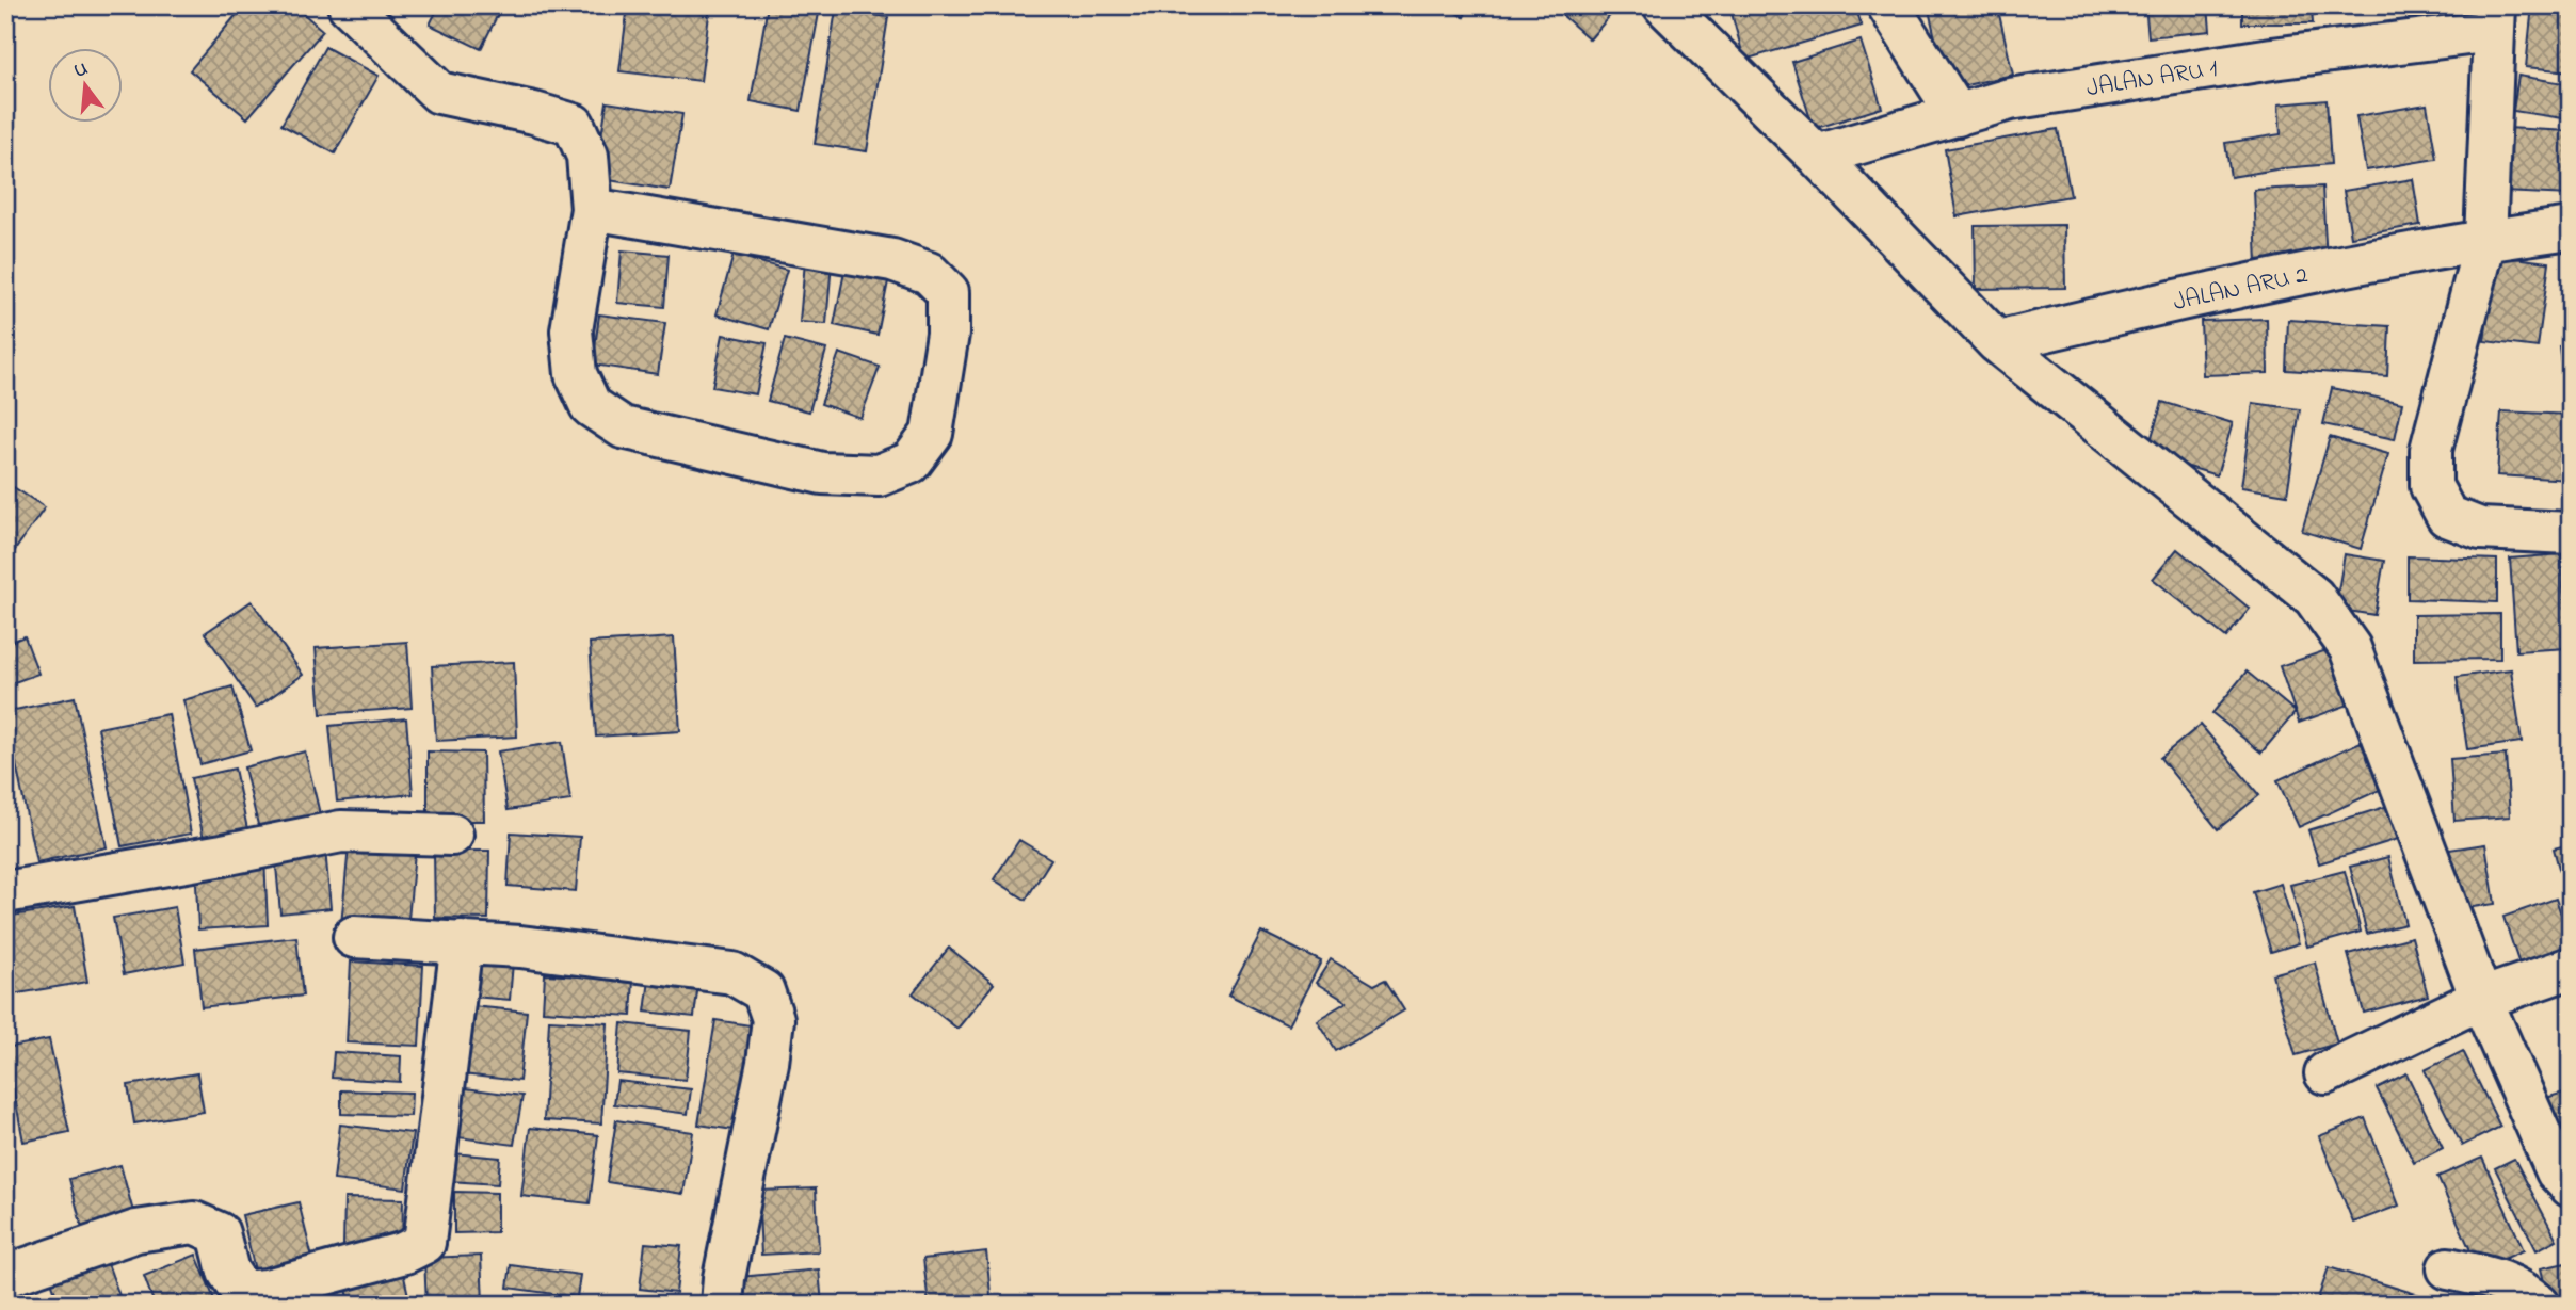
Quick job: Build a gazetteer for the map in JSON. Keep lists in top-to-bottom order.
{
  "streets": {
    "street": ["JALAN ARU 1", "JALAN ARU 2"]
  },
  "north": "top"
}
